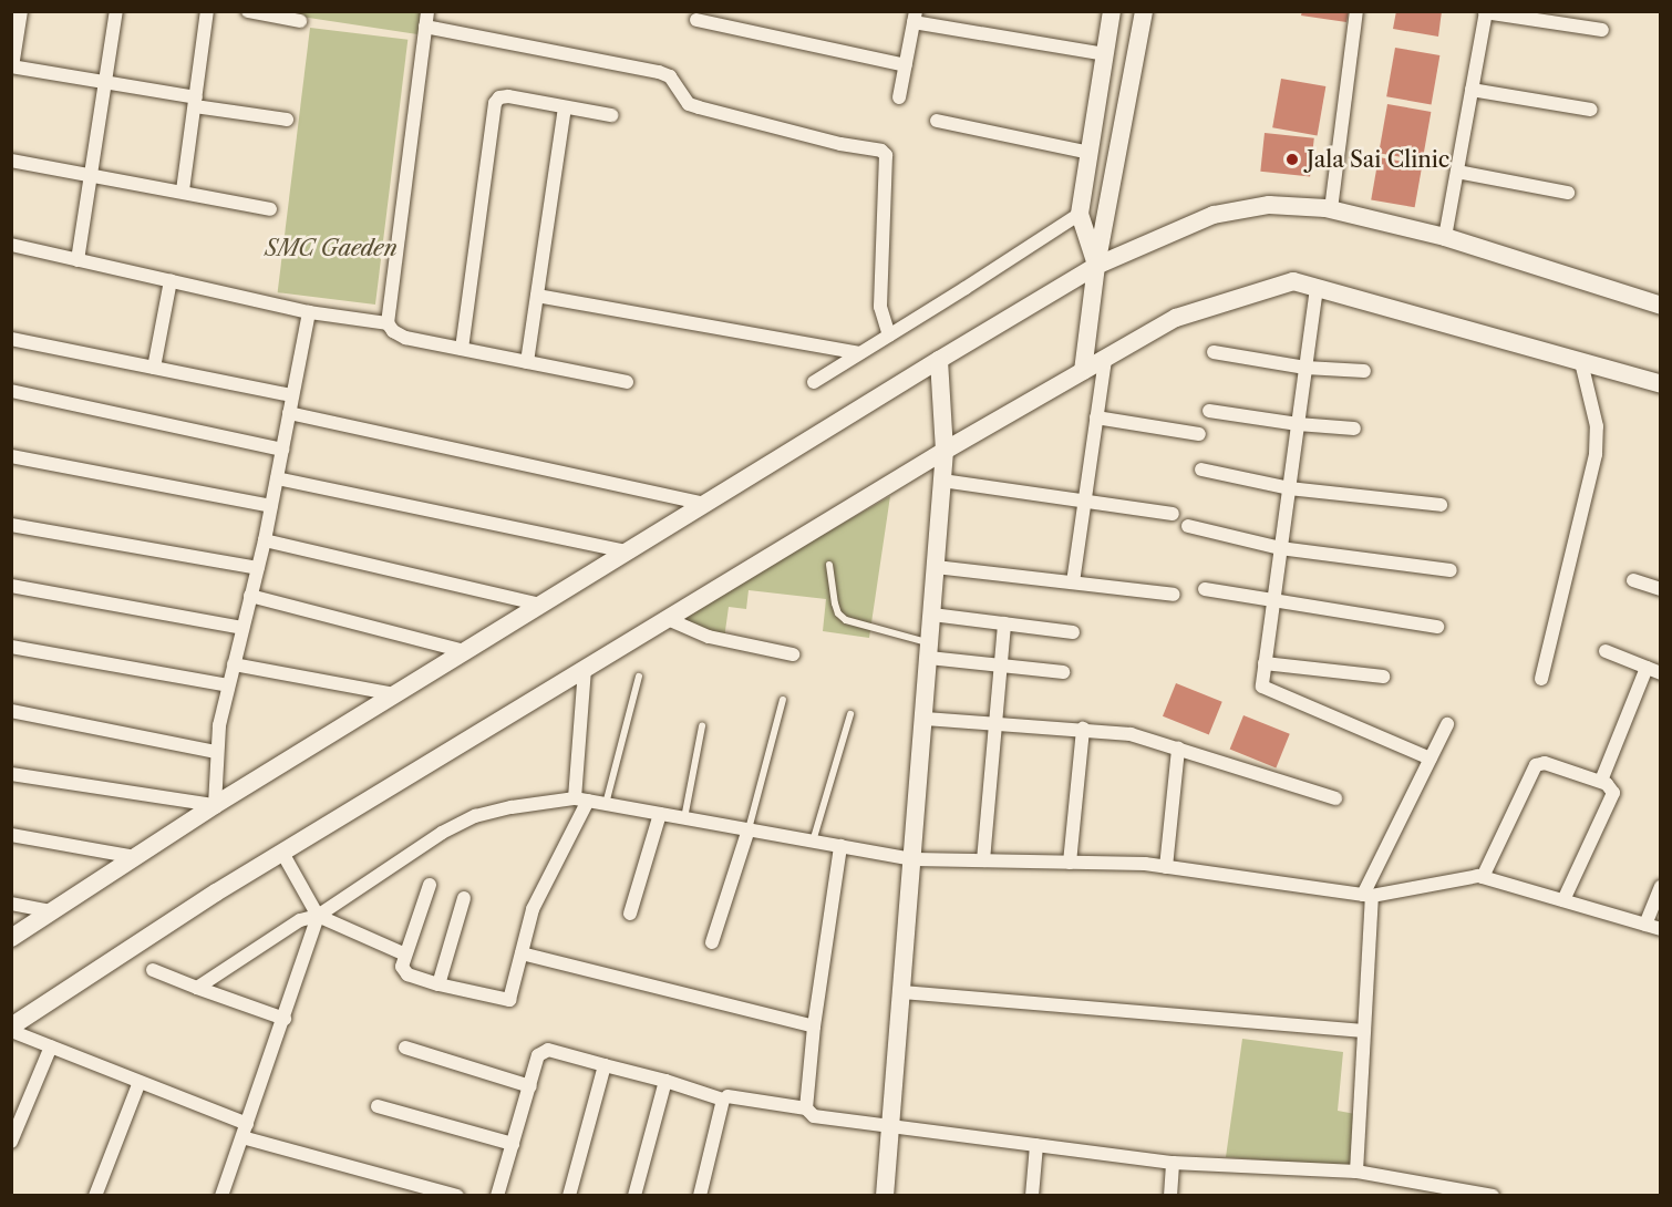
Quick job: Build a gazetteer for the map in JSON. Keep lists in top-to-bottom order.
{
  "parks": ["SMC Gaeden"],
  "places": ["Jala Sai Clinic"]
}
